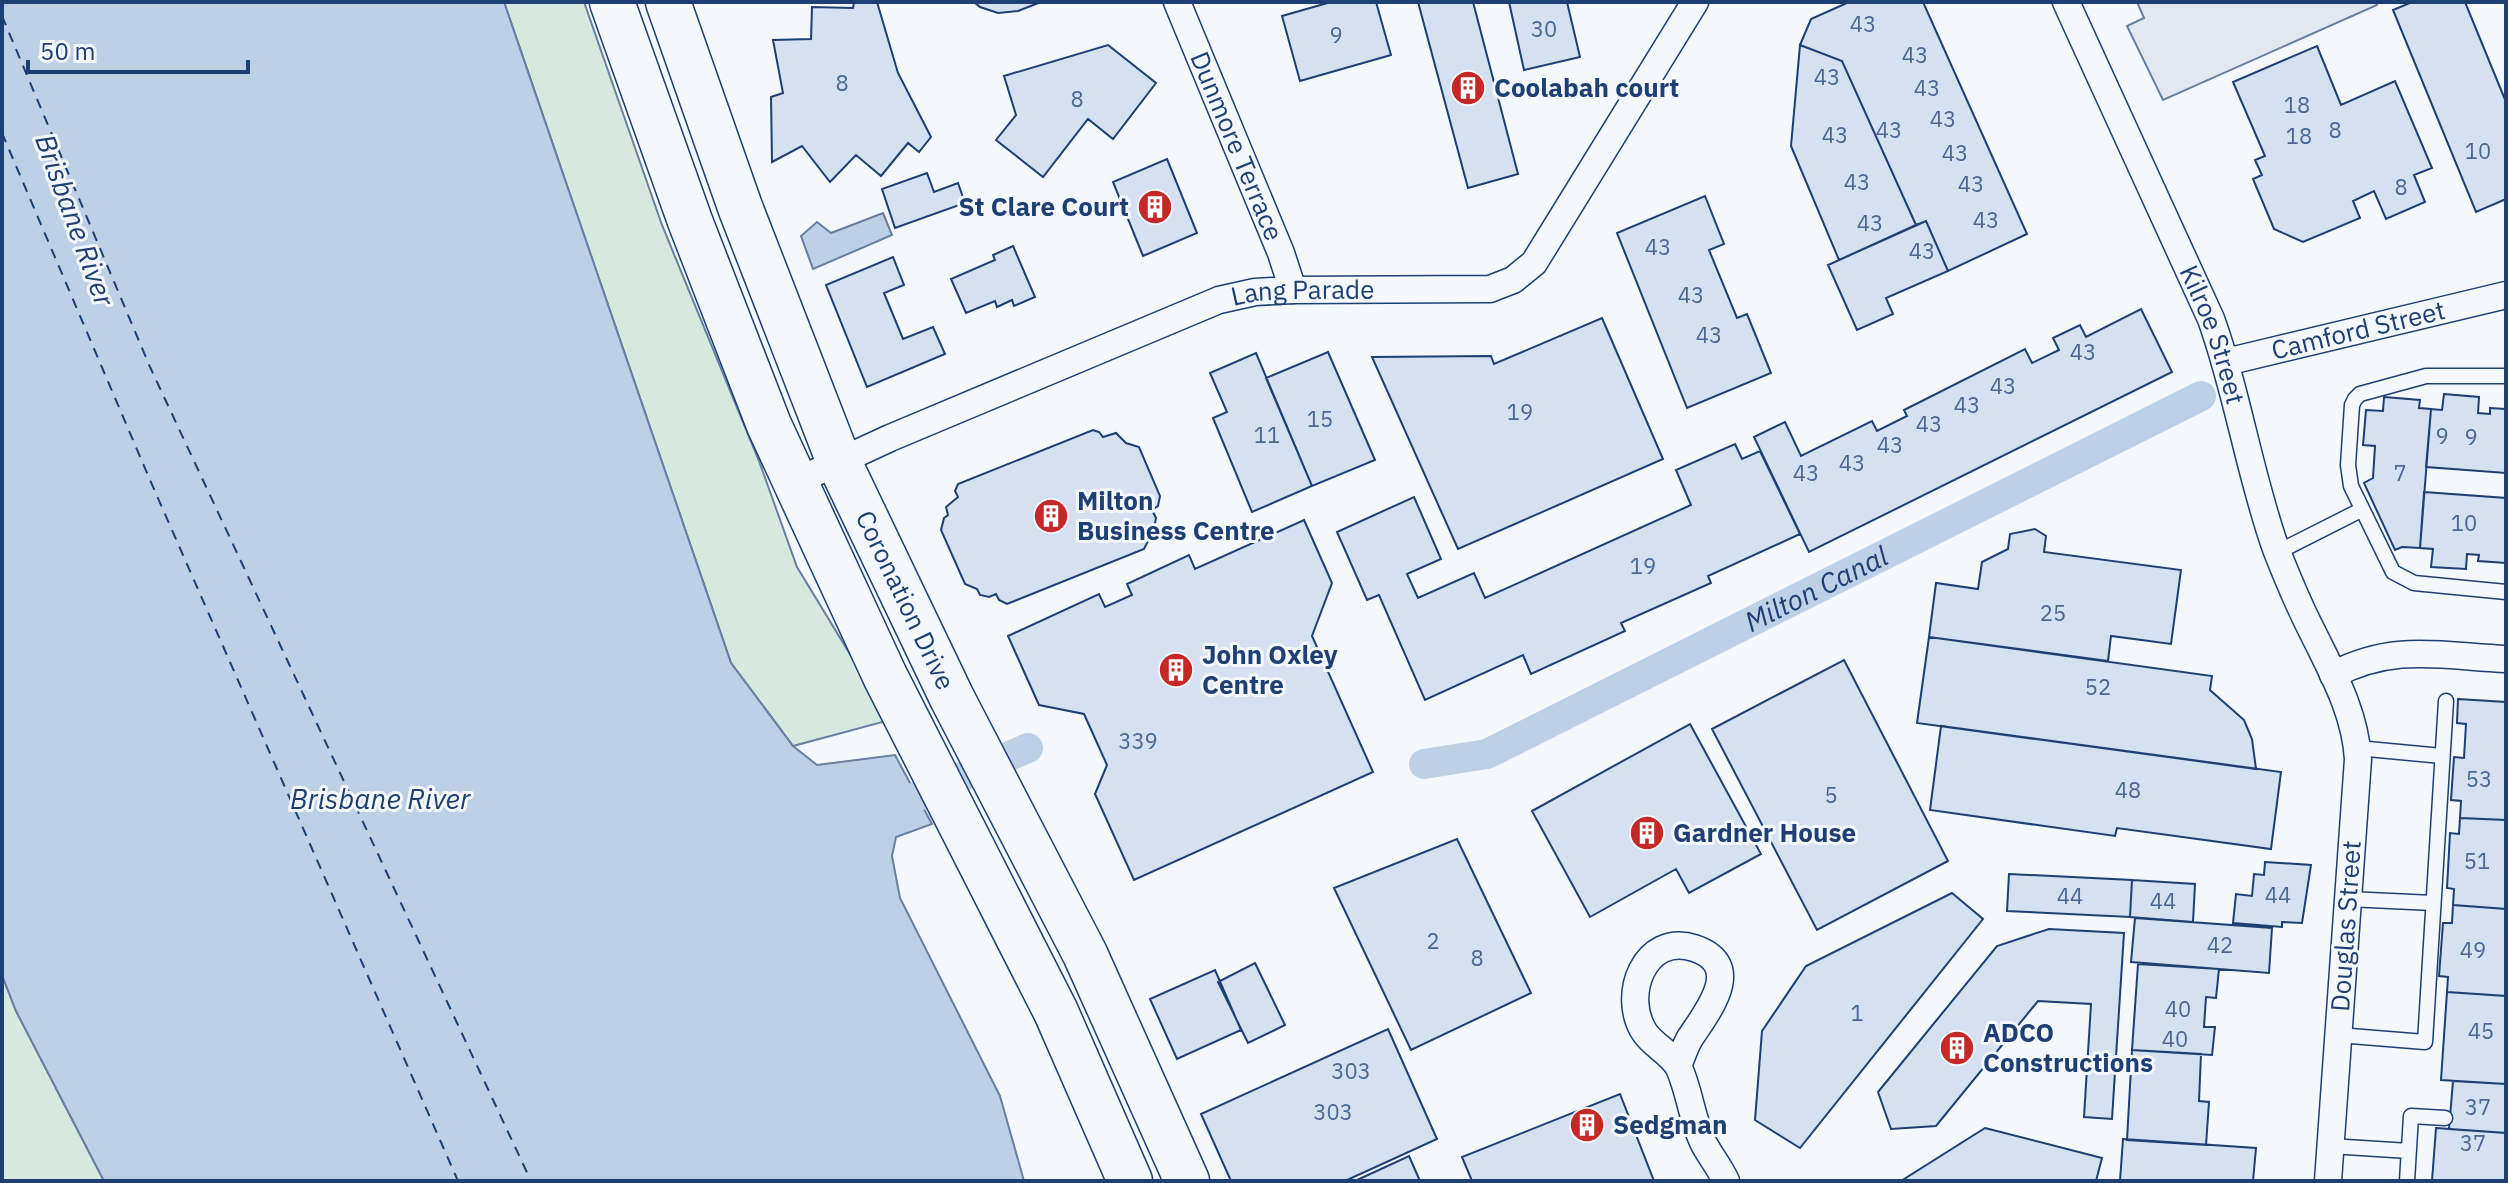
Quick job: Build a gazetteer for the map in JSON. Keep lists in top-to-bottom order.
{
  "streets": {
    "highway": ["Coronation Drive"],
    "street": [
      "Dunmore Terrace",
      "Lang Parade",
      "Camford Street",
      "Kilroe Street",
      "Douglas Street"
    ]
  },
  "crossings": [
    ["Dunmore Terrace", "Lang Parade"],
    ["Lang Parade", "Coronation Drive"],
    ["Camford Street", "Kilroe Street"],
    ["Kilroe Street", "Douglas Street"]
  ],
  "water": ["Brisbane River", "Milton Canal"],
  "places": {
    "building": [
      "Coolabah court",
      "St Clare Court",
      "Milton Business Centre",
      "John Oxley Centre",
      "Gardner House",
      "ADCO Constructions",
      "Sedgman"
    ]
  },
  "house_numbers": [
    "43",
    "30",
    "9",
    "43",
    "43",
    "8",
    "43",
    "8",
    "18",
    "43",
    "43",
    "8",
    "43",
    "18",
    "10",
    "43",
    "43",
    "43",
    "8",
    "43",
    "43",
    "43",
    "43",
    "43",
    "43",
    "43",
    "43",
    "43",
    "19",
    "15",
    "43",
    "11",
    "9",
    "9",
    "43",
    "43",
    "43",
    "7",
    "10",
    "19",
    "25",
    "52",
    "339",
    "53",
    "48",
    "5",
    "51",
    "44",
    "44",
    "44",
    "2",
    "42",
    "49",
    "8",
    "40",
    "1",
    "45",
    "40",
    "303",
    "37",
    "303",
    "37"
  ],
  "scale_bar": "50 m"
}
